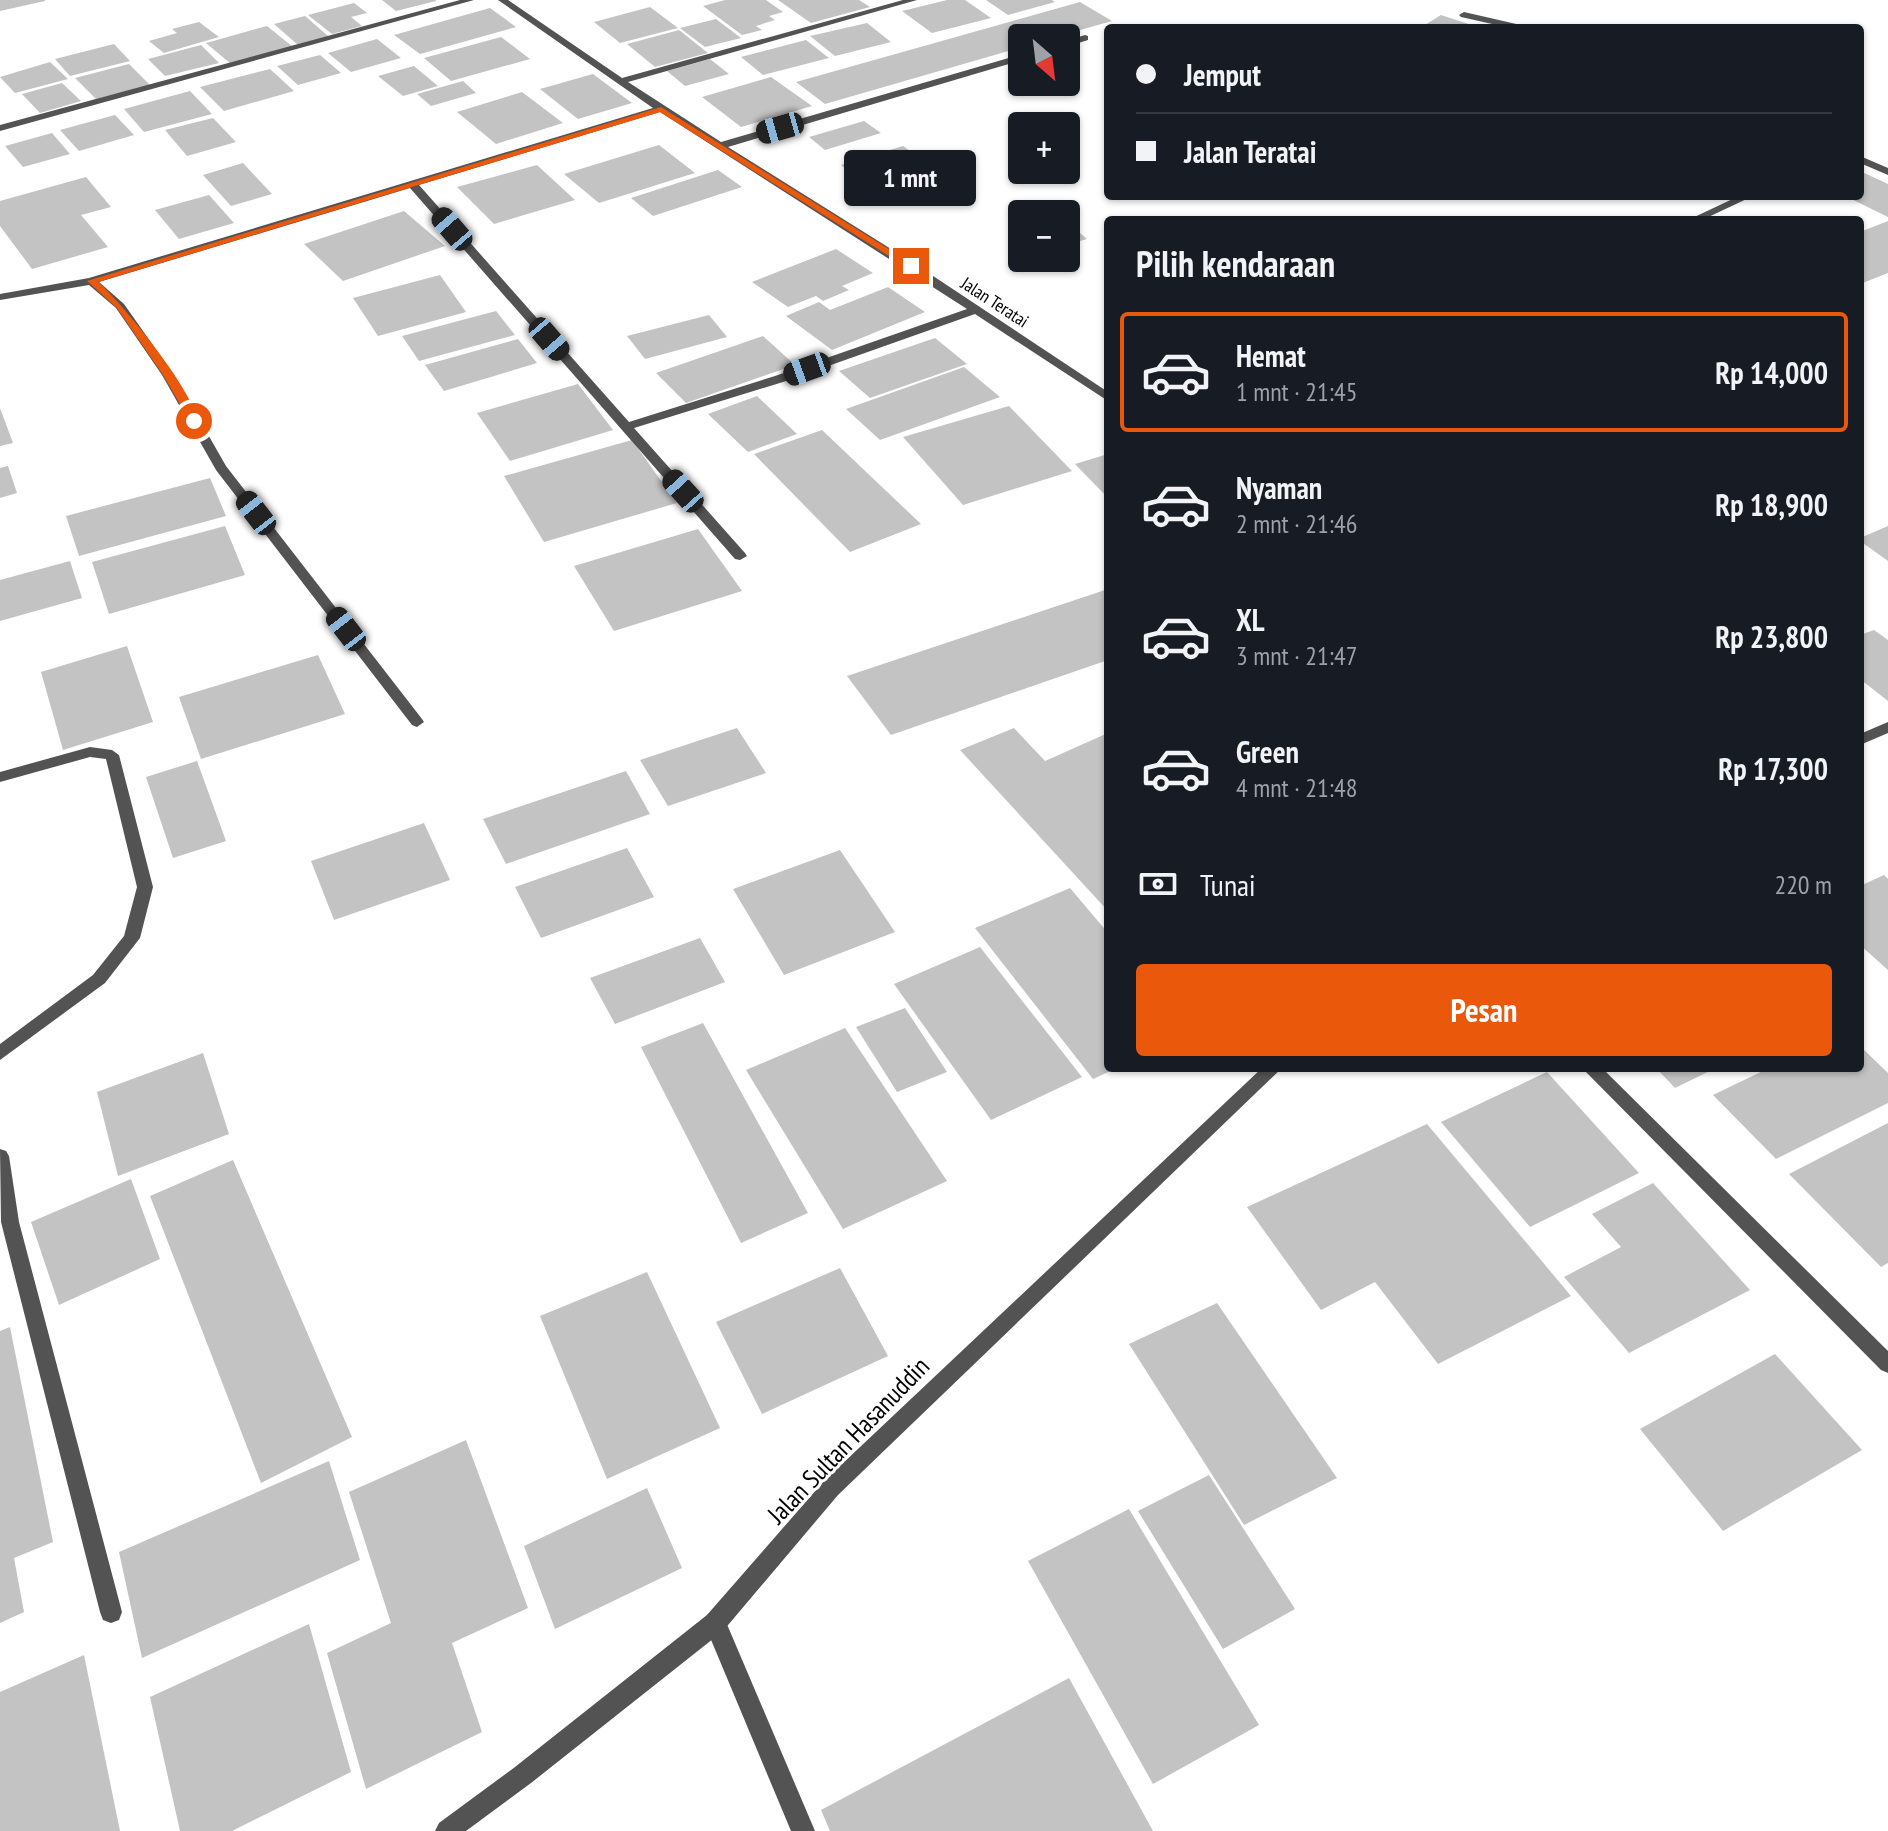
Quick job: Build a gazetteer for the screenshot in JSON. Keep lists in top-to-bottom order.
{
  "streets": {
    "street": ["Jalan Teratai", "Jalan Sultan Hasanuddin"]
  },
  "north": "bottom right",
  "page": {
    "map_buttons": ["+", "−"],
    "banner": ["Jemput", "Jalan Teratai"],
    "bubble": "1 mnt",
    "heading": "Pilih kendaraan",
    "list": [
      {
        "name": "Hemat",
        "note": "1 mnt · 21:45",
        "value": "Rp 14,000"
      },
      {
        "name": "Nyaman",
        "note": "2 mnt · 21:46",
        "value": "Rp 18,900"
      },
      {
        "name": "XL",
        "note": "3 mnt · 21:47",
        "value": "Rp 23,800"
      },
      {
        "name": "Green",
        "note": "4 mnt · 21:48",
        "value": "Rp 17,300"
      }
    ],
    "pay": ["Tunai", "220 m"],
    "buttons": "Pesan"
  }
}
